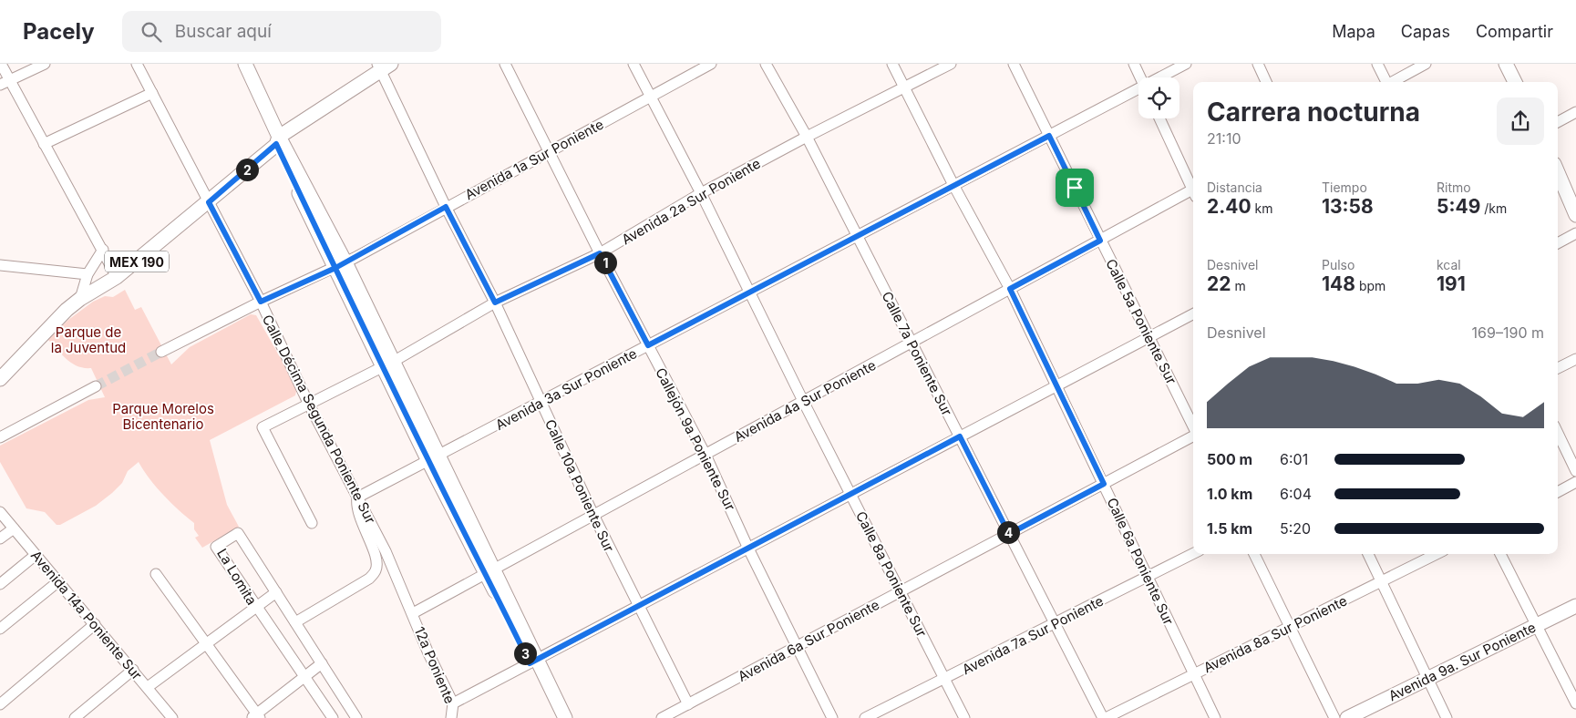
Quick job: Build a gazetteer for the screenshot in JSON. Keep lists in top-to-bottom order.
{
  "streets": {
    "main road": ["MEX 190", "Avenida 9a. Sur Poniente"],
    "street": [
      "Avenida 1a Sur Poniente",
      "Avenida 2a Sur Poniente",
      "Calle 5a Poniente Sur",
      "Calle 7a Poniente Sur",
      "Avenida 3a Sur Poniente",
      "Avenida 4a Sur Poniente",
      "Calle Décima Segunda Poniente Sur",
      "Callejón 9a Poniente Sur",
      "Calle 10a Poniente Sur",
      "Calle 6a Poniente Sur",
      "Calle 8a Poniente Sur",
      "La Lomita",
      "Avenida 14a Poniente Sur",
      "Avenida 8a Sur Poniente",
      "Avenida 7a Sur Poniente",
      "Avenida 6a Sur Poniente",
      "12a Poniente"
    ]
  },
  "crossings": [
    ["Avenida 1a Sur Poniente", "Calle Décima Segunda Poniente Sur"],
    ["Avenida 1a Sur Poniente", "Callejón 9a Poniente Sur"],
    ["Avenida 1a Sur Poniente", "Calle 10a Poniente Sur"],
    ["Avenida 1a Sur Poniente", "Calle 8a Poniente Sur"],
    ["Avenida 2a Sur Poniente", "Calle 7a Poniente Sur"],
    ["Avenida 2a Sur Poniente", "Calle Décima Segunda Poniente Sur"],
    ["Avenida 2a Sur Poniente", "Callejón 9a Poniente Sur"],
    ["Avenida 2a Sur Poniente", "Calle 10a Poniente Sur"],
    ["Avenida 2a Sur Poniente", "Calle 6a Poniente Sur"],
    ["Avenida 2a Sur Poniente", "Calle 8a Poniente Sur"],
    ["MEX 190", "Calle Décima Segunda Poniente Sur"],
    ["MEX 190", "Calle 10a Poniente Sur"],
    ["Calle 5a Poniente Sur", "Avenida 3a Sur Poniente"],
    ["Calle 5a Poniente Sur", "Avenida 4a Sur Poniente"],
    ["Calle 7a Poniente Sur", "Avenida 3a Sur Poniente"],
    ["Calle 7a Poniente Sur", "Avenida 4a Sur Poniente"],
    ["Calle 7a Poniente Sur", "Avenida 8a Sur Poniente"],
    ["Calle 7a Poniente Sur", "Avenida 7a Sur Poniente"],
    ["Calle 7a Poniente Sur", "Avenida 6a Sur Poniente"],
    ["Avenida 3a Sur Poniente", "Calle Décima Segunda Poniente Sur"],
    ["Avenida 3a Sur Poniente", "Callejón 9a Poniente Sur"],
    ["Avenida 3a Sur Poniente", "Calle 10a Poniente Sur"],
    ["Avenida 3a Sur Poniente", "Calle 6a Poniente Sur"],
    ["Avenida 3a Sur Poniente", "Calle 8a Poniente Sur"],
    ["Avenida 4a Sur Poniente", "Calle Décima Segunda Poniente Sur"],
    ["Avenida 4a Sur Poniente", "Callejón 9a Poniente Sur"],
    ["Avenida 4a Sur Poniente", "Calle 10a Poniente Sur"],
    ["Avenida 4a Sur Poniente", "Calle 6a Poniente Sur"],
    ["Avenida 4a Sur Poniente", "Calle 8a Poniente Sur"],
    ["Avenida 4a Sur Poniente", "12a Poniente"],
    ["Calle Décima Segunda Poniente Sur", "12a Poniente"],
    ["Callejón 9a Poniente Sur", "Avenida 6a Sur Poniente"],
    ["Calle 10a Poniente Sur", "Avenida 6a Sur Poniente"],
    ["Calle 6a Poniente Sur", "Avenida 8a Sur Poniente"],
    ["Calle 6a Poniente Sur", "Avenida 7a Sur Poniente"],
    ["Calle 6a Poniente Sur", "Avenida 6a Sur Poniente"],
    ["Calle 8a Poniente Sur", "Avenida 7a Sur Poniente"],
    ["Calle 8a Poniente Sur", "Avenida 6a Sur Poniente"]
  ],
  "parks": ["Parque de la Juventud", "Parque Morelos Bicentenario"],
  "page": {
    "header": "Pacely",
    "search": "Buscar aquí",
    "nav": ["Mapa", "Capas", "Compartir"],
    "heading": ["Carrera nocturna", "21:10"],
    "pins": [
      "2",
      "1",
      "4",
      "3"
    ],
    "stats": [
      ["Distancia", "2.40 km"],
      ["Tiempo", "13:58"],
      ["Ritmo", "5:49 /km"],
      ["Desnivel", "22 m"],
      ["Pulso", "148 bpm"],
      ["kcal", "191"]
    ],
    "chart": ["Desnivel", "169–190 m"],
    "list": [
      {
        "name": "500 m",
        "note": "6:01"
      },
      {
        "name": "1.0 km",
        "note": "6:04"
      },
      {
        "name": "1.5 km",
        "note": "5:20"
      }
    ]
  }
}
